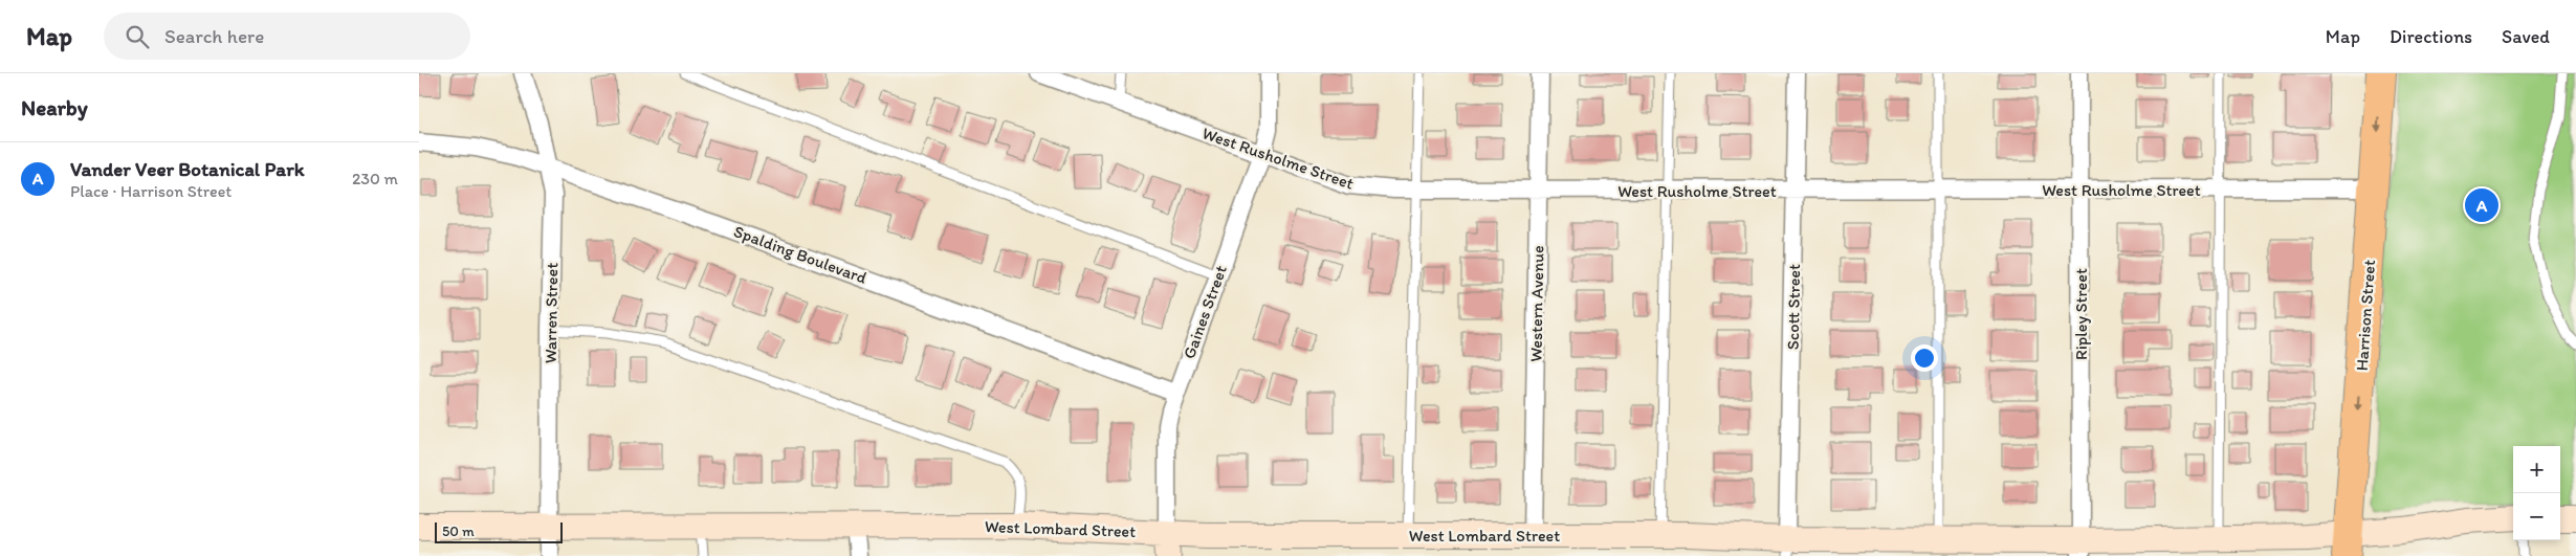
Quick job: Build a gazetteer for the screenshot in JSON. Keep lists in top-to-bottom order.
{
  "streets": {
    "highway": ["Harrison Street"],
    "street": [
      "West Rusholme Street",
      "Spalding Boulevard",
      "Western Avenue",
      "Scott Street",
      "Gaines Street",
      "Warren Street",
      "Ripley Street",
      "West Lombard Street"
    ]
  },
  "crossings": [
    ["West Rusholme Street", "Western Avenue"],
    ["West Rusholme Street", "Scott Street"],
    ["West Rusholme Street", "Gaines Street"],
    ["West Rusholme Street", "Ripley Street"],
    ["West Rusholme Street", "Harrison Street"],
    ["Spalding Boulevard", "Gaines Street"],
    ["Spalding Boulevard", "Warren Street"],
    ["Western Avenue", "West Lombard Street"],
    ["Scott Street", "West Lombard Street"],
    ["Gaines Street", "West Lombard Street"],
    ["Warren Street", "West Lombard Street"],
    ["Ripley Street", "West Lombard Street"],
    ["Harrison Street", "West Lombard Street"]
  ],
  "one_way": ["Harrison Street"],
  "scale_bar": "50 m",
  "page": {
    "header": "Map",
    "search": "Search here",
    "nav": ["Map", "Directions", "Saved"],
    "heading": "Nearby",
    "list": [
      {
        "mark": "A",
        "name": "Vander Veer Botanical Park",
        "note": "Place · Harrison Street",
        "value": "230 m"
      }
    ],
    "pins": "A",
    "map_buttons": ["+", "−"],
    "scale": "50 m"
  }
}
